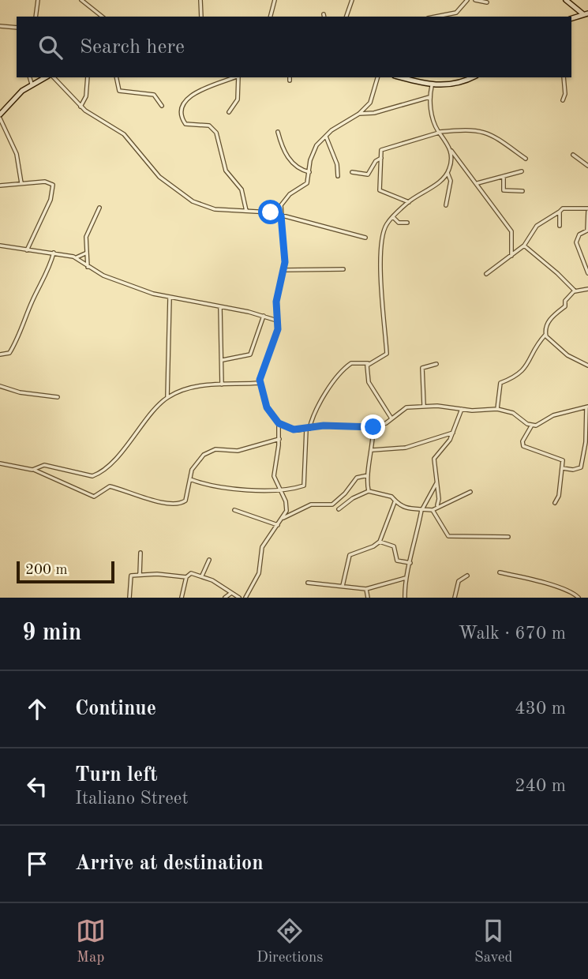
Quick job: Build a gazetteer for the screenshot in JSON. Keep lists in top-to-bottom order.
{
  "scale_bar": "200 m",
  "page": {
    "search": "Search here",
    "scale": "200 m",
    "heading": ["9 min", "Walk · 670 m"],
    "list": [
      ["Continue", "430 m"],
      ["Turn left", "Italiano Street", "240 m"],
      "Arrive at destination"
    ],
    "nav": ["Map", "Directions", "Saved"]
  }
}
